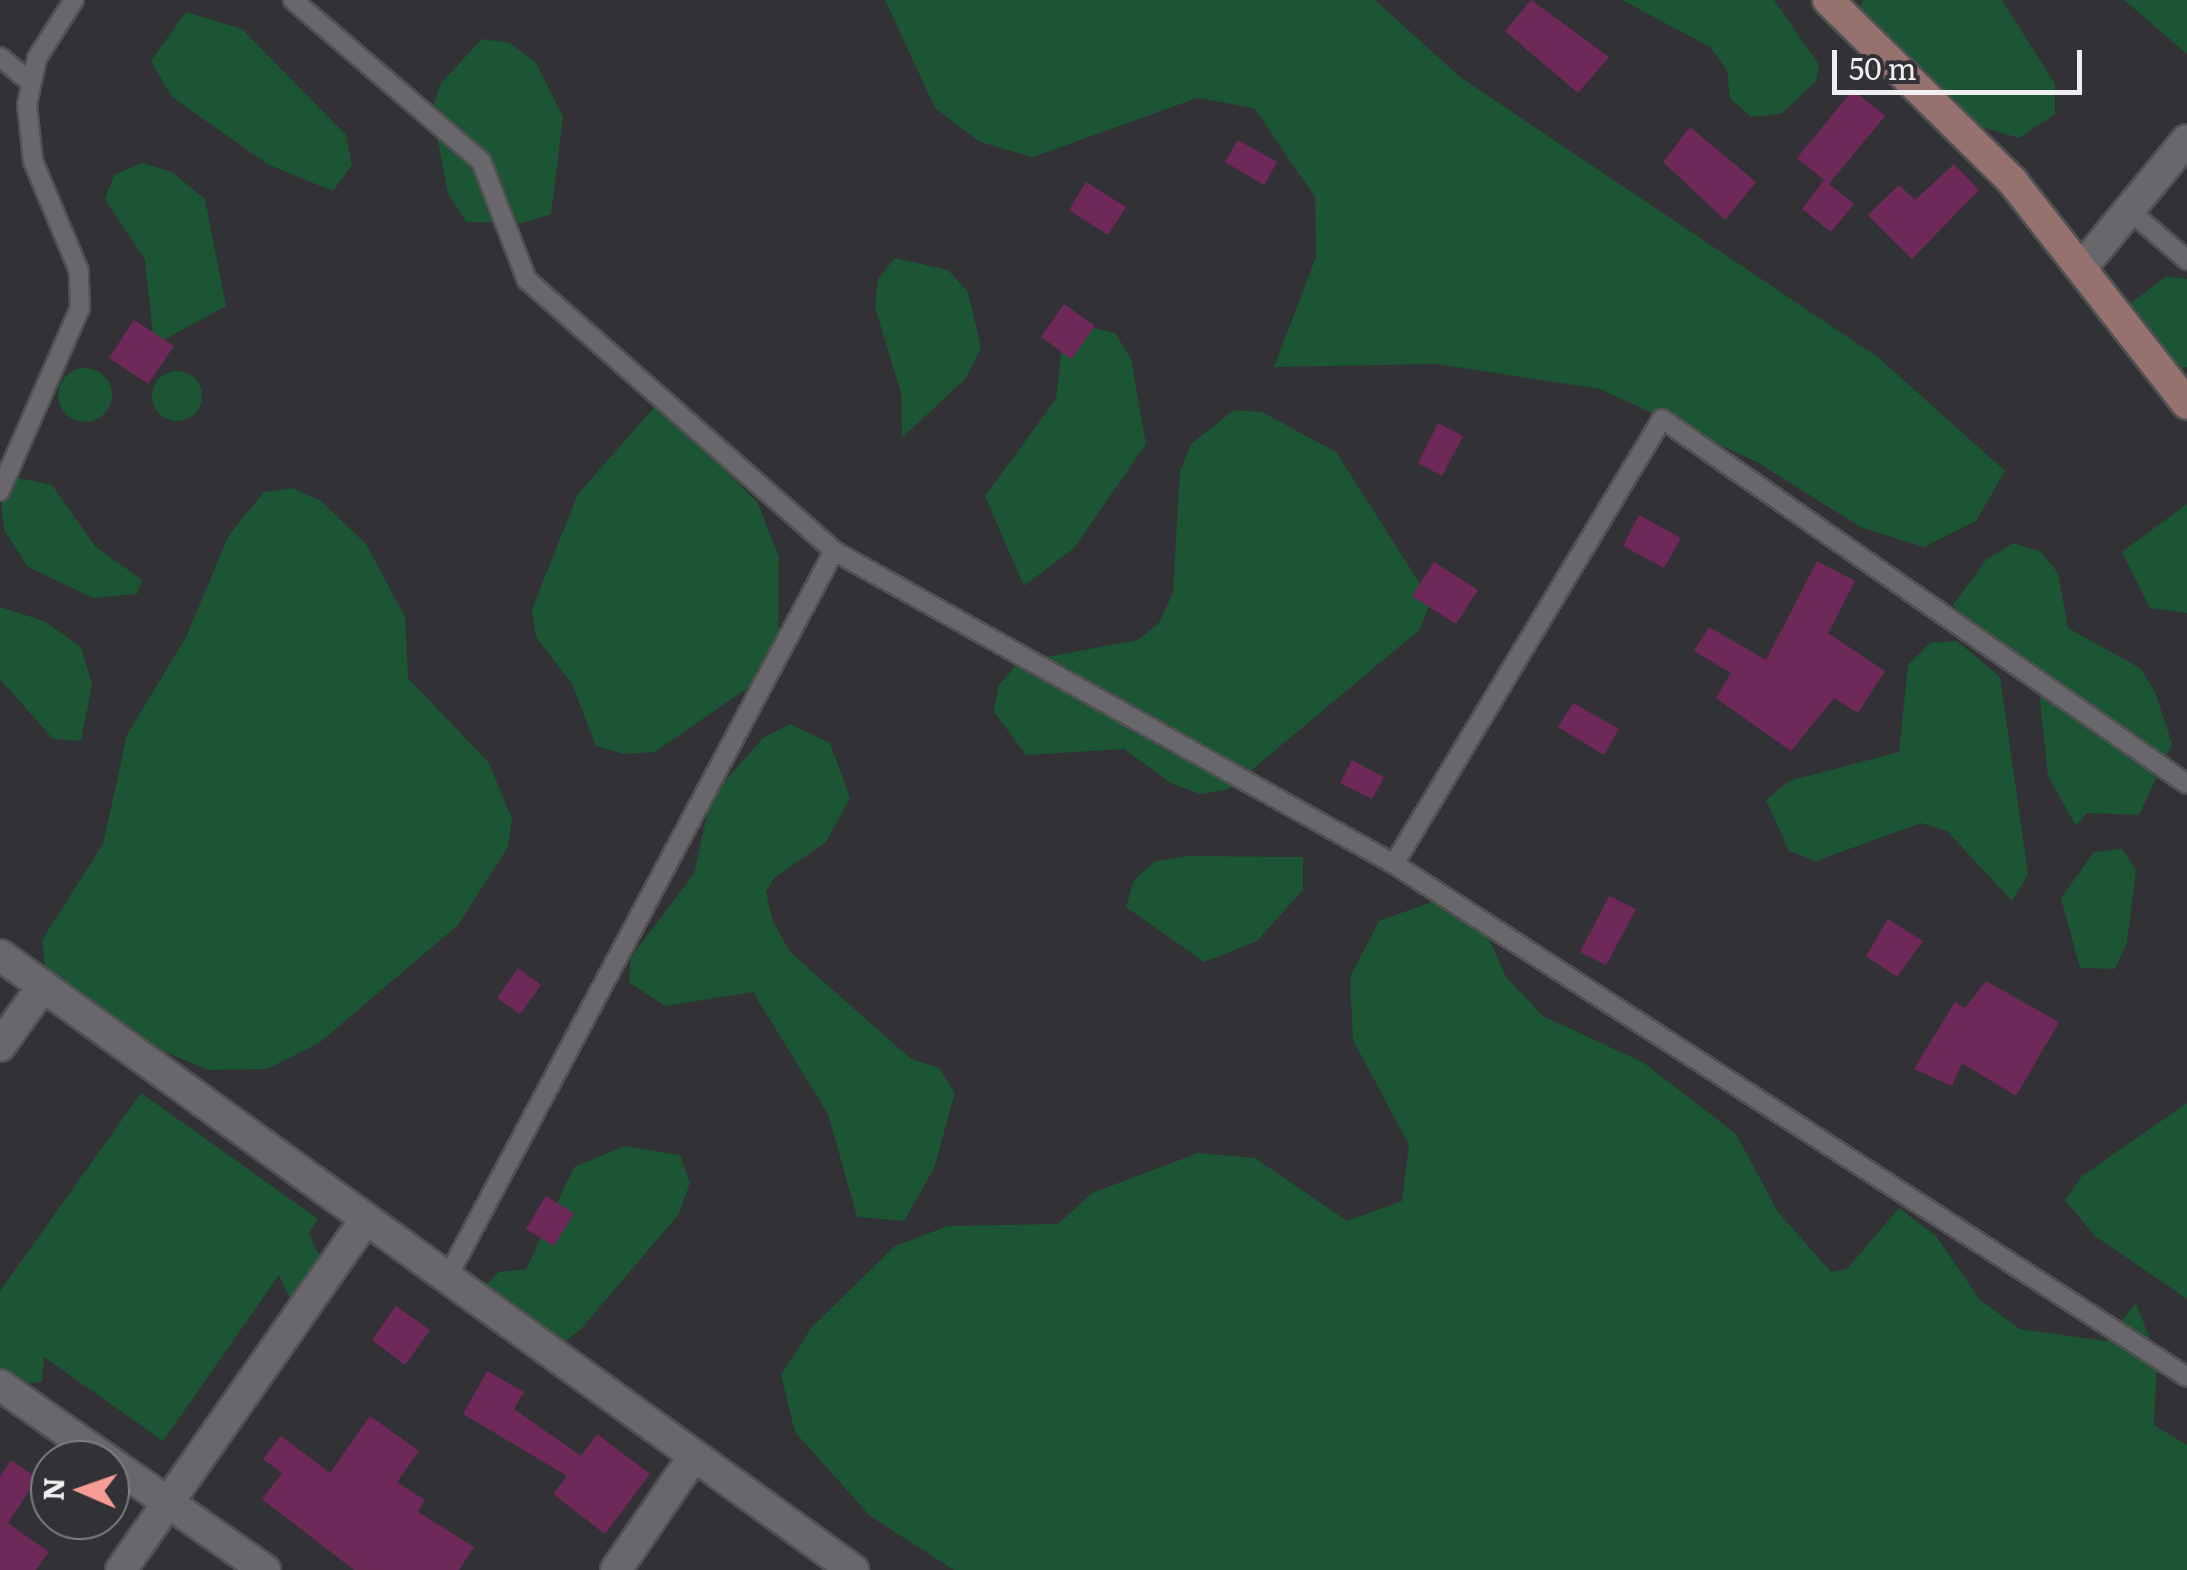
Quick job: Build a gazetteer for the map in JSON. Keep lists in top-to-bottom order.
{
  "scale_bar": "50 m",
  "north": "left"
}
